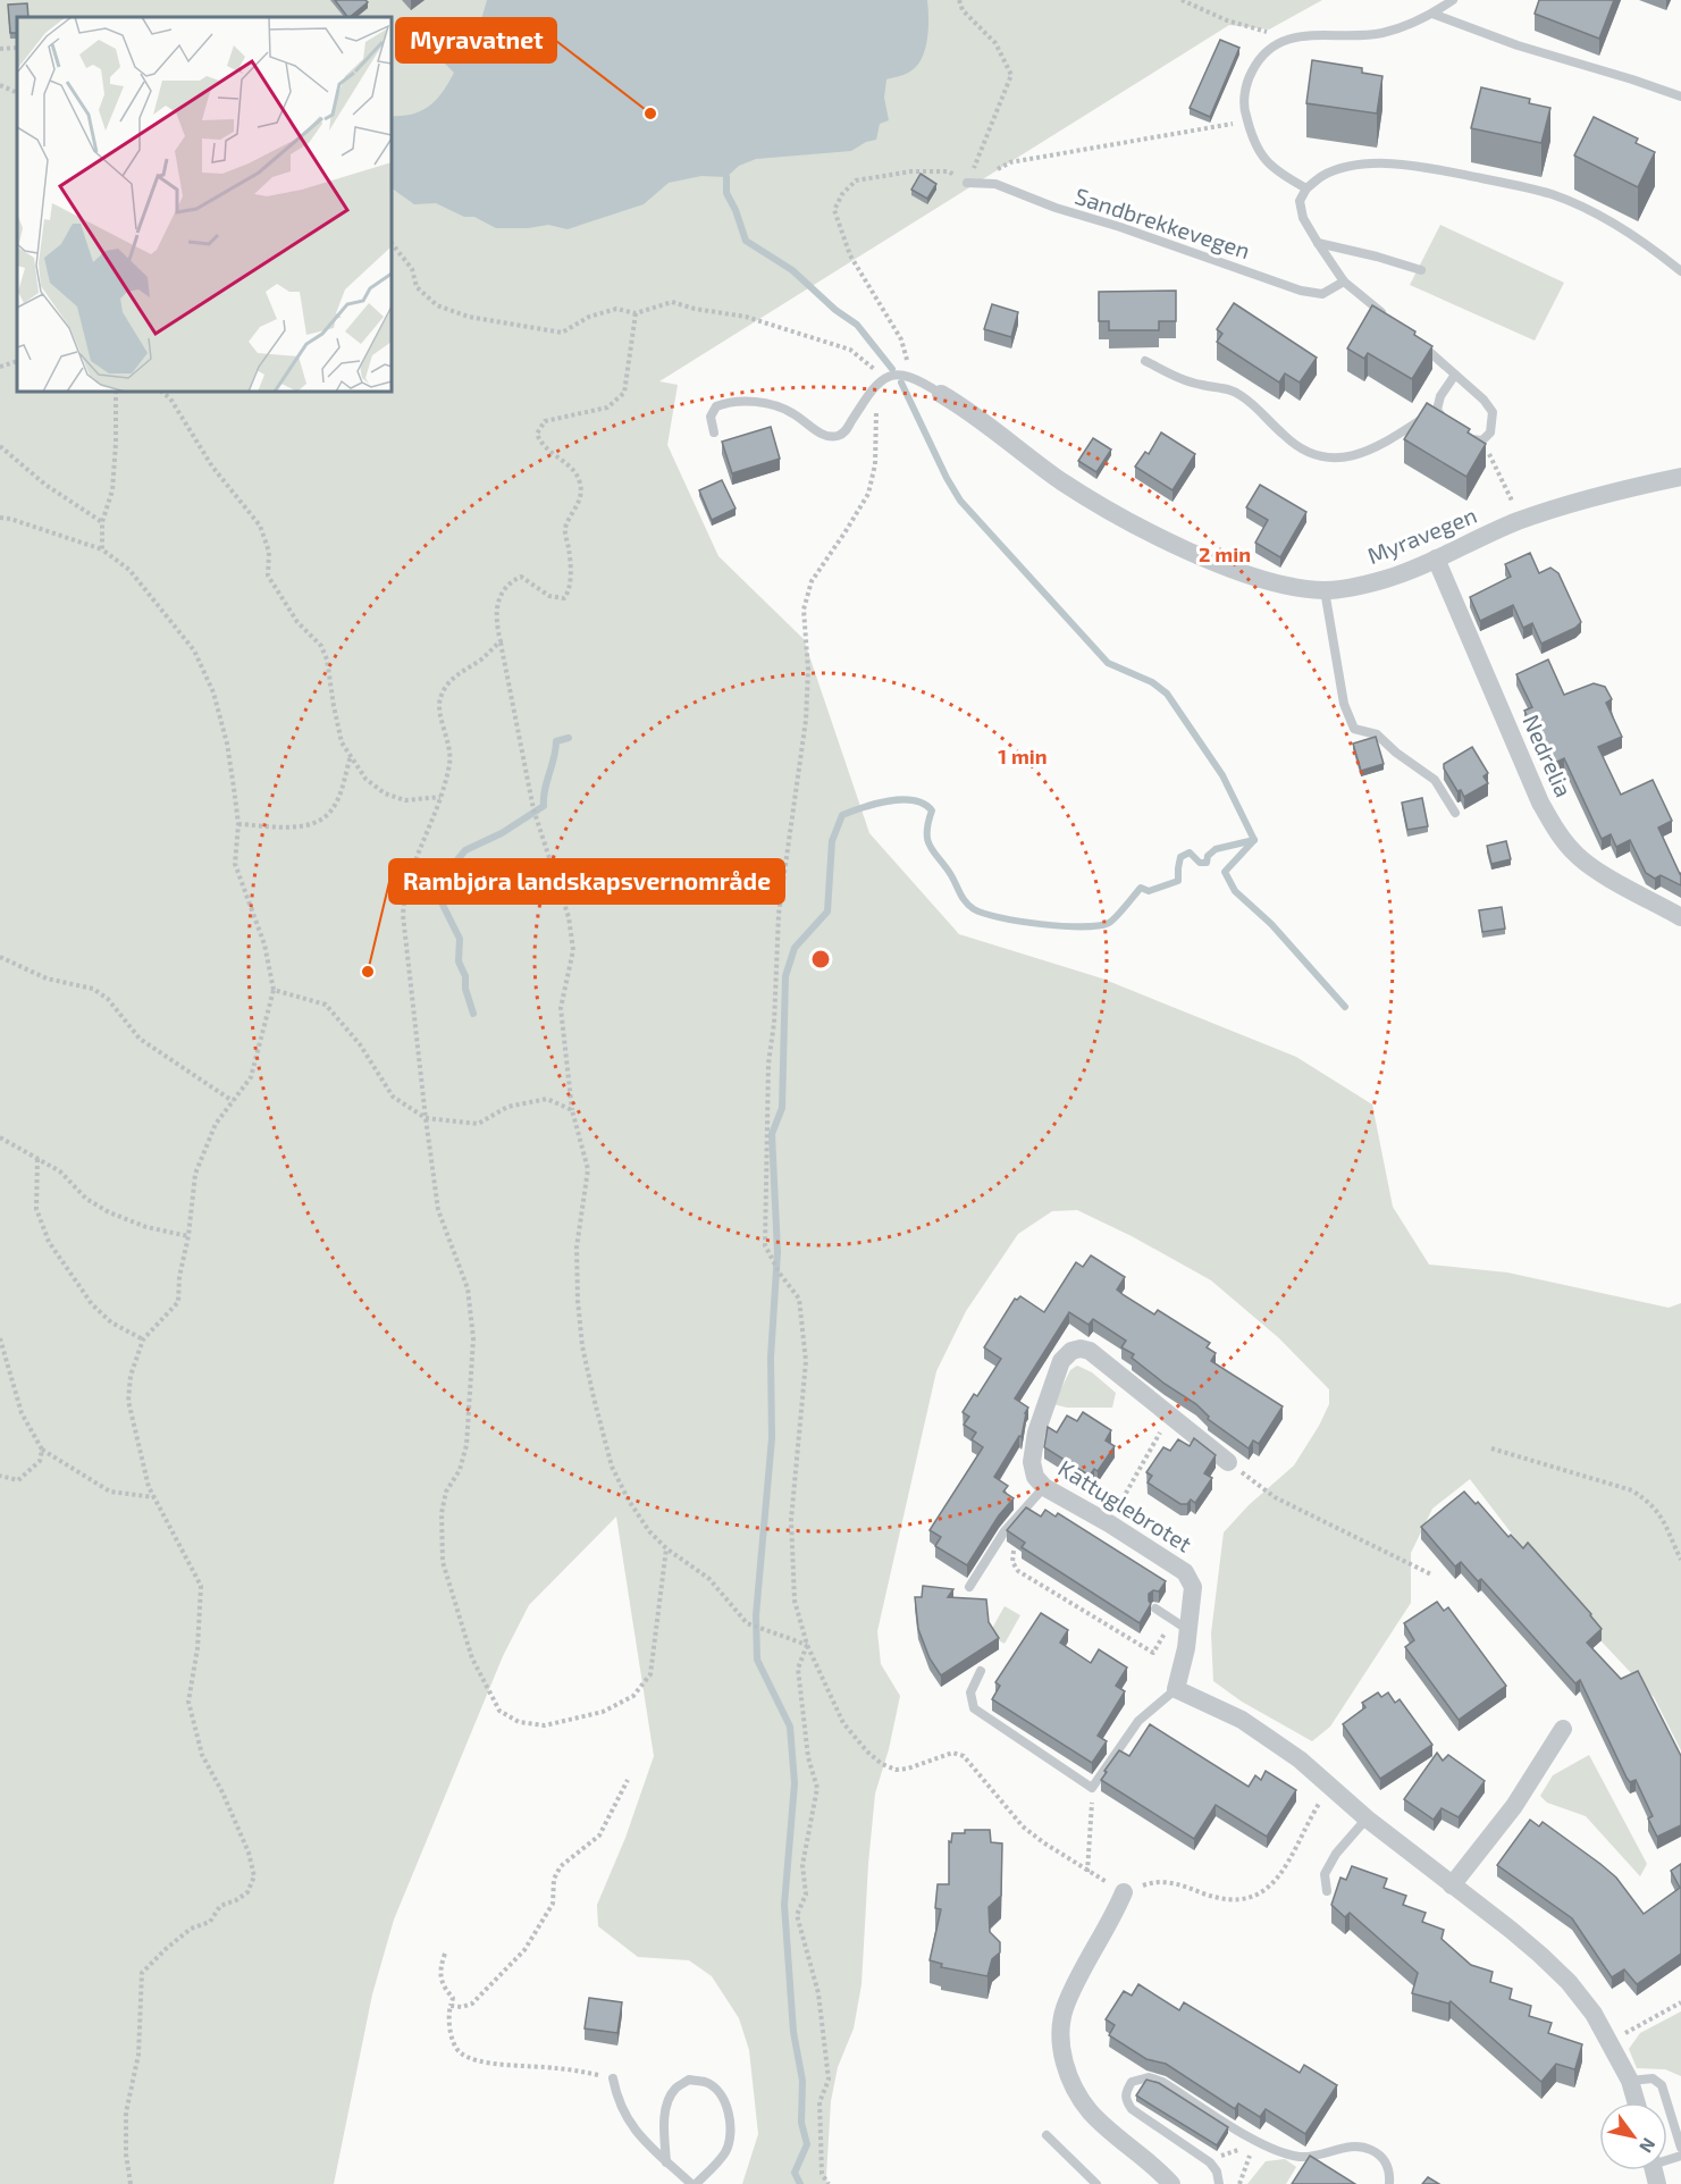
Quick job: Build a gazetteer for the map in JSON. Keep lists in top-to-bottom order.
{
  "streets": {
    "street": ["Myravegen", "Nedrelia", "Kattuglebrotet"],
    "lane": ["Sandbrekkevegen"]
  },
  "crossings": [
    ["Myravegen", "Nedrelia"]
  ],
  "places": ["Myravatnet", "Rambjøra landskapsvernområde"],
  "north": "bottom right",
  "rings": ["2 min", "1 min"]
}
